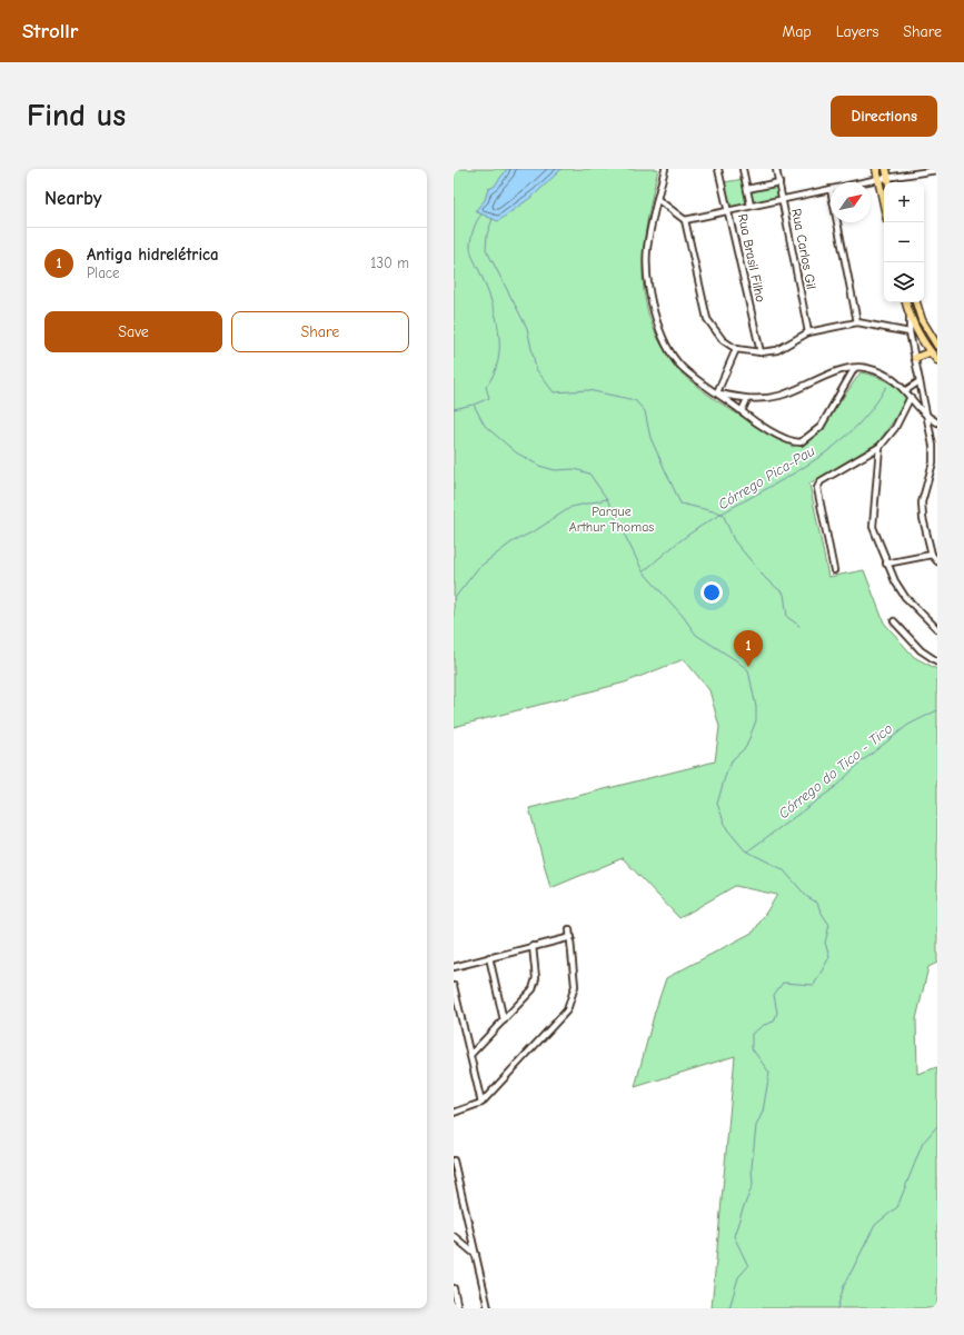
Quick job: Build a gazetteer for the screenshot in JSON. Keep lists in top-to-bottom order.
{
  "streets": {
    "street": ["Rua Carlos Gil", "Rua Brasil Filho"]
  },
  "water": ["Córrego Pica-Pau", "Córrego do Tico - Tico"],
  "parks": ["Parque Arthur Thomas"],
  "north": "top right",
  "page": {
    "header": "Strollr",
    "nav": ["Map", "Layers", "Share"],
    "buttons": [
      "Directions",
      ["Save", "Share"]
    ],
    "title": "Find us",
    "heading": "Nearby",
    "map_buttons": ["+", "−"],
    "list": [
      {
        "mark": "1",
        "name": "Antiga hidrelétrica",
        "note": "Place",
        "value": "130 m"
      }
    ],
    "pins": "1"
  }
}
